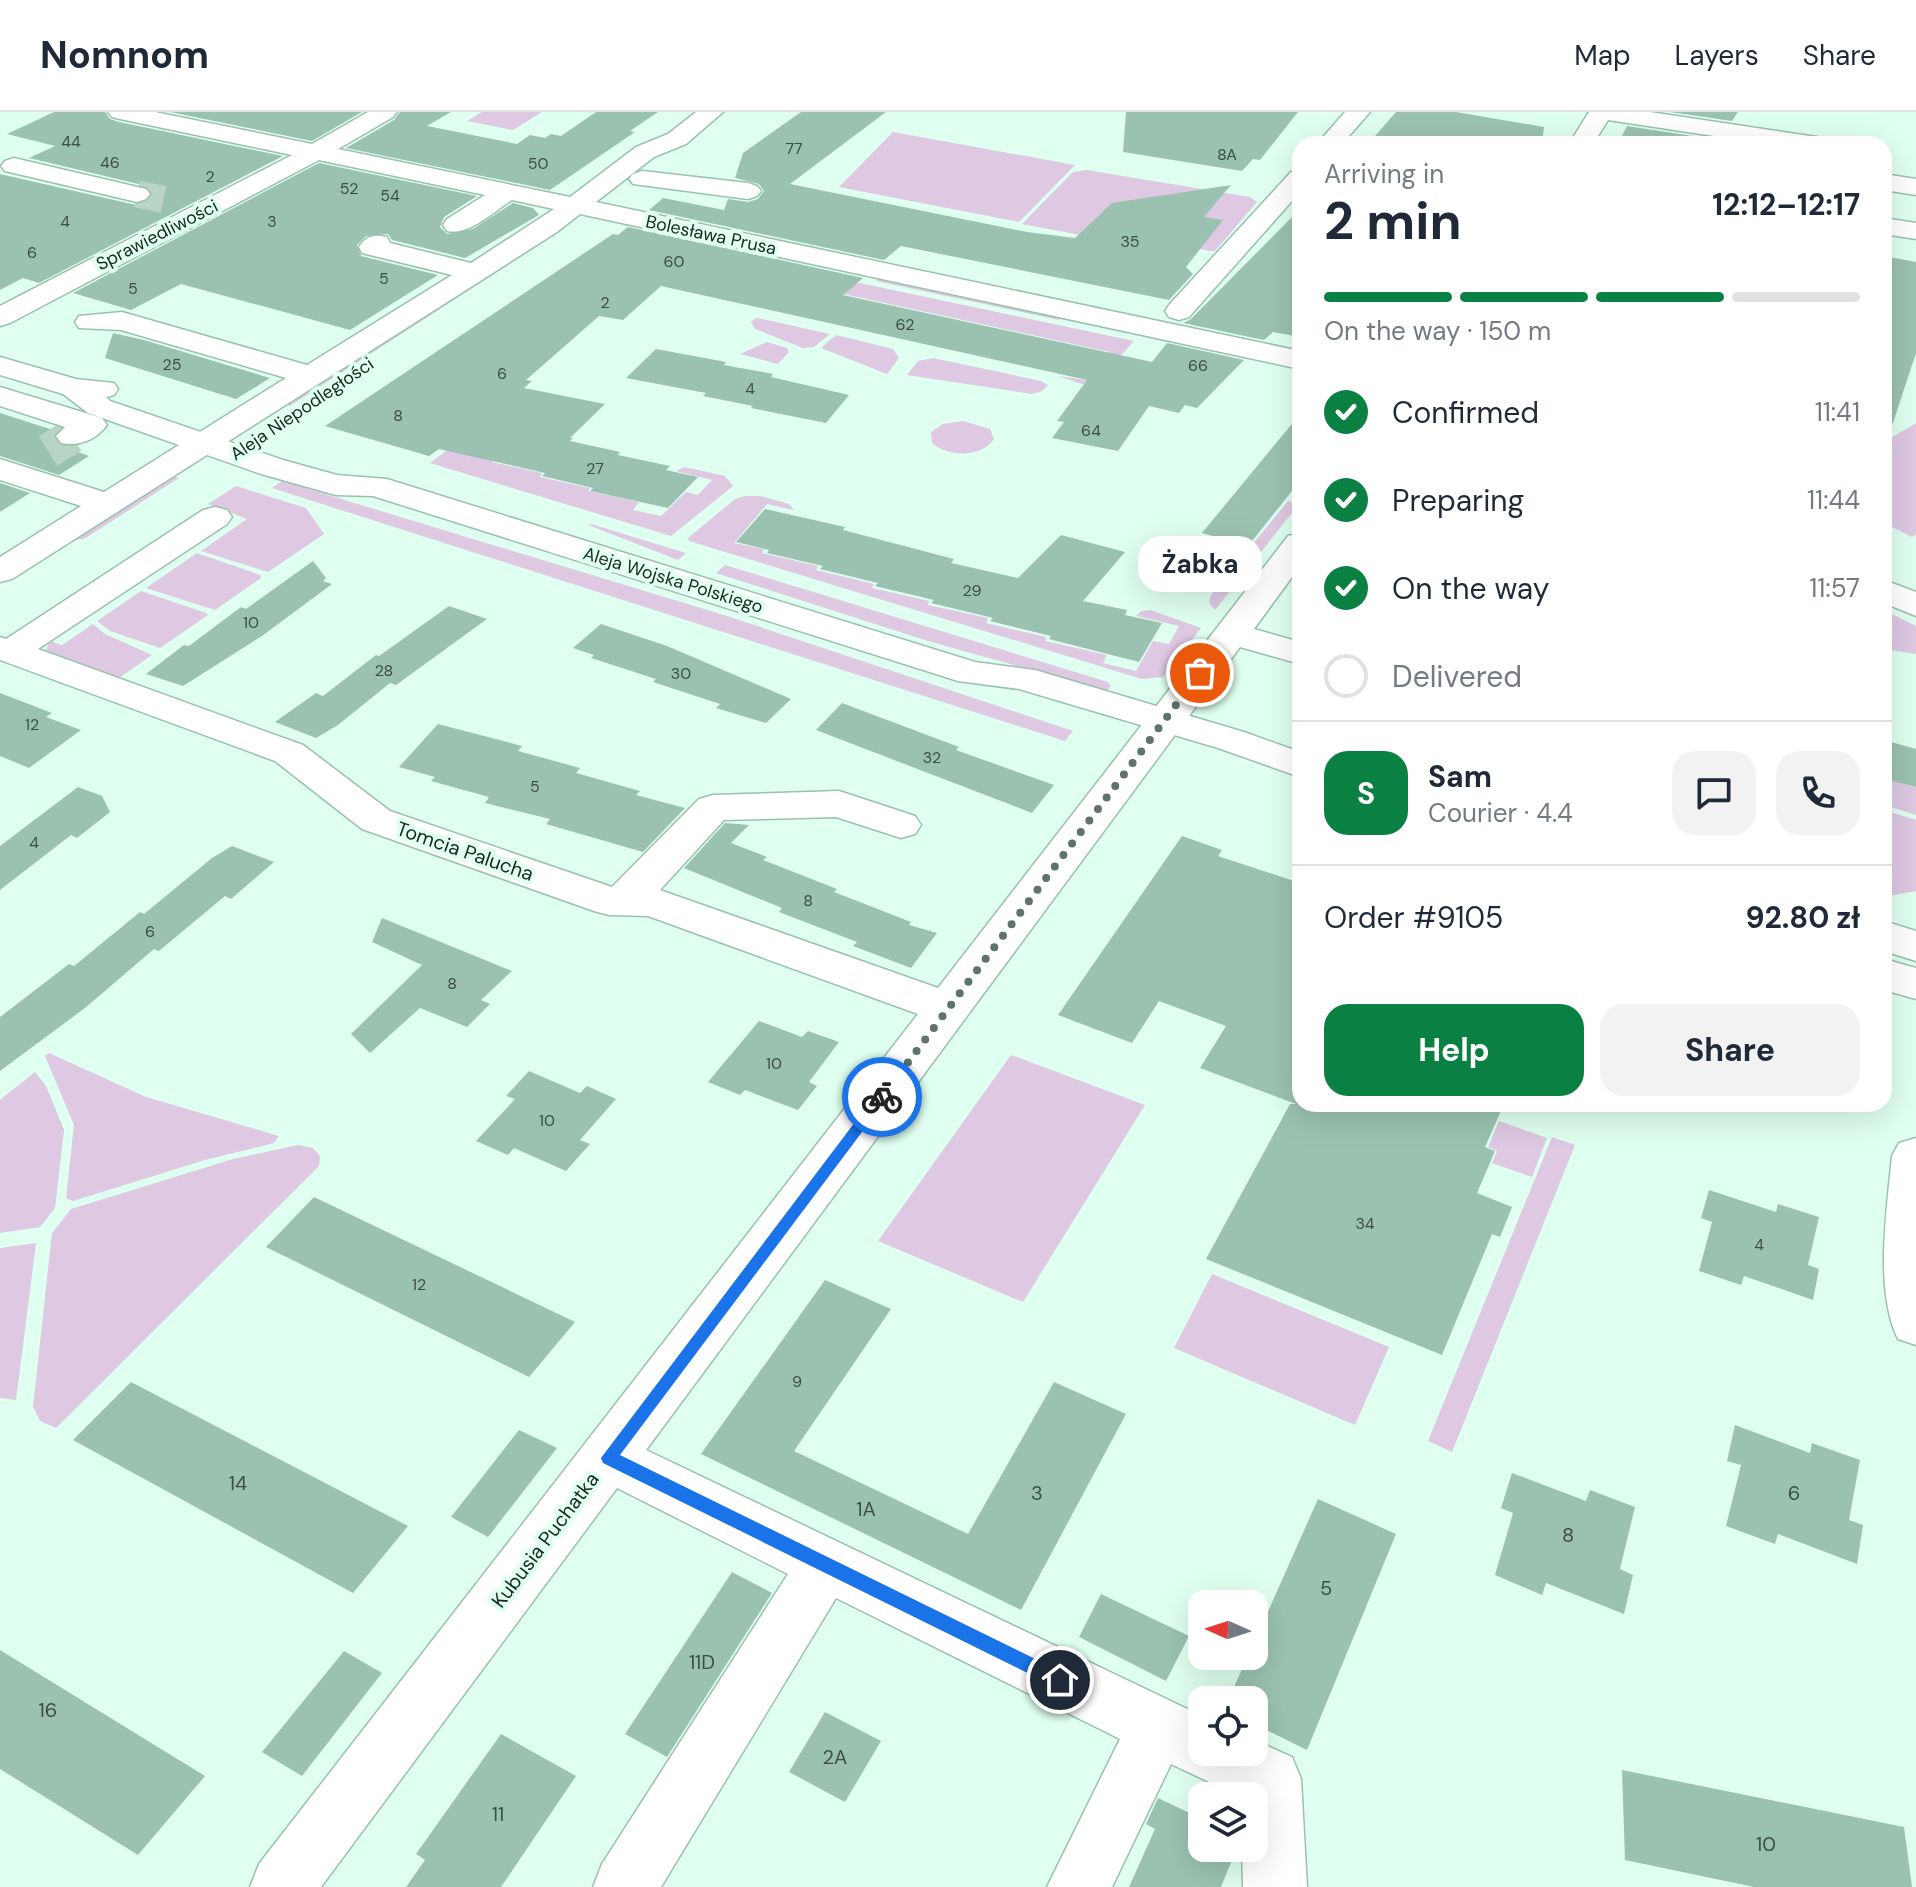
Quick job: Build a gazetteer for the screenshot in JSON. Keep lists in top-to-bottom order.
{
  "streets": {
    "street": [
      "Sprawiedliwości",
      "Bolesława Prusa",
      "Aleja Niepodległości",
      "Aleja Wojska Polskiego",
      "Tomcia Palucha",
      "Kubusia Puchatka"
    ]
  },
  "crossings": [
    ["Sprawiedliwości", "Bolesława Prusa"],
    ["Bolesława Prusa", "Aleja Niepodległości"],
    ["Aleja Niepodległości", "Aleja Wojska Polskiego"],
    ["Aleja Wojska Polskiego", "Kubusia Puchatka"],
    ["Tomcia Palucha", "Kubusia Puchatka"]
  ],
  "places": ["Żabka"],
  "house_numbers": [
    "44",
    "77",
    "8A",
    "46",
    "50",
    "2",
    "52",
    "54",
    "4",
    "3",
    "35",
    "6",
    "60",
    "5",
    "5",
    "2",
    "62",
    "25",
    "66",
    "6",
    "4",
    "8",
    "64",
    "27",
    "29",
    "10",
    "28",
    "30",
    "12",
    "32",
    "5",
    "4",
    "8",
    "6",
    "8",
    "10",
    "10",
    "34",
    "4",
    "12",
    "9",
    "14",
    "3",
    "6",
    "1A",
    "8",
    "5",
    "11D",
    "16",
    "2A",
    "11",
    "10"
  ],
  "north": "left",
  "page": {
    "header": "Nomnom",
    "nav": ["Map", "Layers", "Share"],
    "heading": ["2 min", "Arriving in", "12:12–12:17"],
    "panel": [
      "Sam",
      "Courier · 4.4",
      "Order #9105",
      "92.80 zł"
    ],
    "bar": "On the way · 150 m",
    "list": [
      ["Confirmed", "11:41"],
      ["Preparing", "11:44"],
      ["On the way", "11:57"],
      "Delivered"
    ],
    "bubble": "Żabka",
    "round": "S",
    "buttons": ["Help", "Share"]
  }
}
